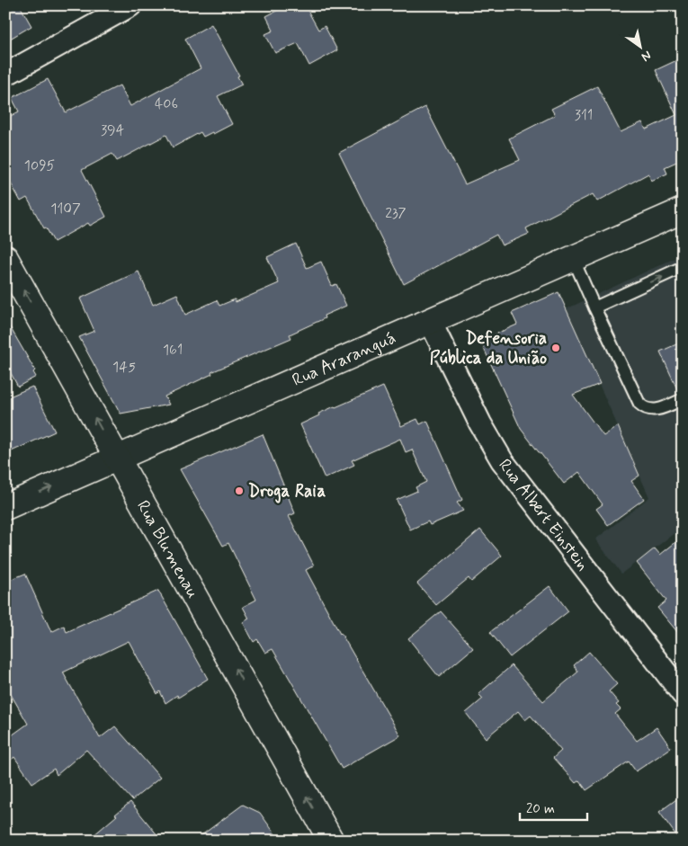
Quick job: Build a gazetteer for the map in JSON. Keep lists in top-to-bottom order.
{
  "streets": {
    "street": ["Rua Araranguá", "Rua Albert Einstein", "Rua Blumenau"]
  },
  "crossings": [
    ["Rua Araranguá", "Rua Albert Einstein"],
    ["Rua Araranguá", "Rua Blumenau"]
  ],
  "one_way": ["Rua Blumenau"],
  "places": ["Defensoria Pública da União", "Droga Raia"],
  "house_numbers": [
    "406",
    "311",
    "394",
    "1095",
    "1107",
    "237",
    "161",
    "145"
  ],
  "scale_bar": "20 m",
  "north": "bottom right"
}
